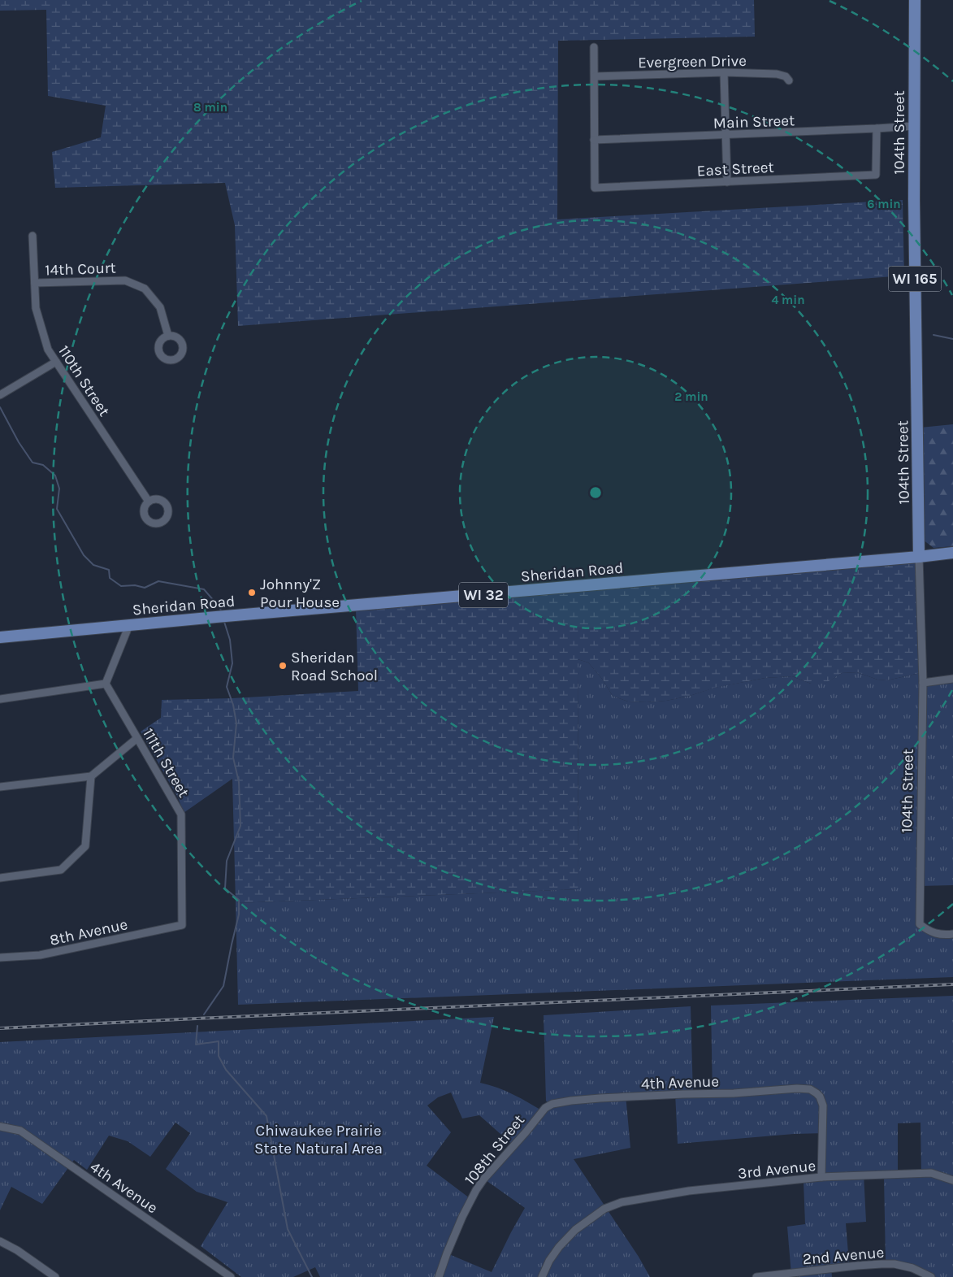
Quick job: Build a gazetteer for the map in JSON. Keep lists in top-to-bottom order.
{
  "streets": {
    "main road": [
      "104th Street",
      "WI 165",
      "Sheridan Road",
      "WI 32"
    ],
    "street": [
      "Evergreen Drive",
      "Main Street",
      "East Street",
      "14th Court",
      "110th Street",
      "111th Street",
      "8th Avenue",
      "4th Avenue",
      "108th Street",
      "3rd Avenue",
      "2nd Avenue"
    ]
  },
  "crossings": [
    ["Main Street", "104th Street"],
    ["Main Street", "East Street"],
    ["104th Street", "Sheridan Road"],
    ["14th Court", "110th Street"],
    ["111th Street", "8th Avenue"],
    ["4th Avenue", "108th Street"],
    ["4th Avenue", "3rd Avenue"]
  ],
  "parks": ["Chiwaukee Prairie State Natural Area"],
  "places": ["Johnny'Z Pour House", "Sheridan Road School"],
  "rings": [
    "8 min",
    "6 min",
    "4 min",
    "2 min"
  ]
}
